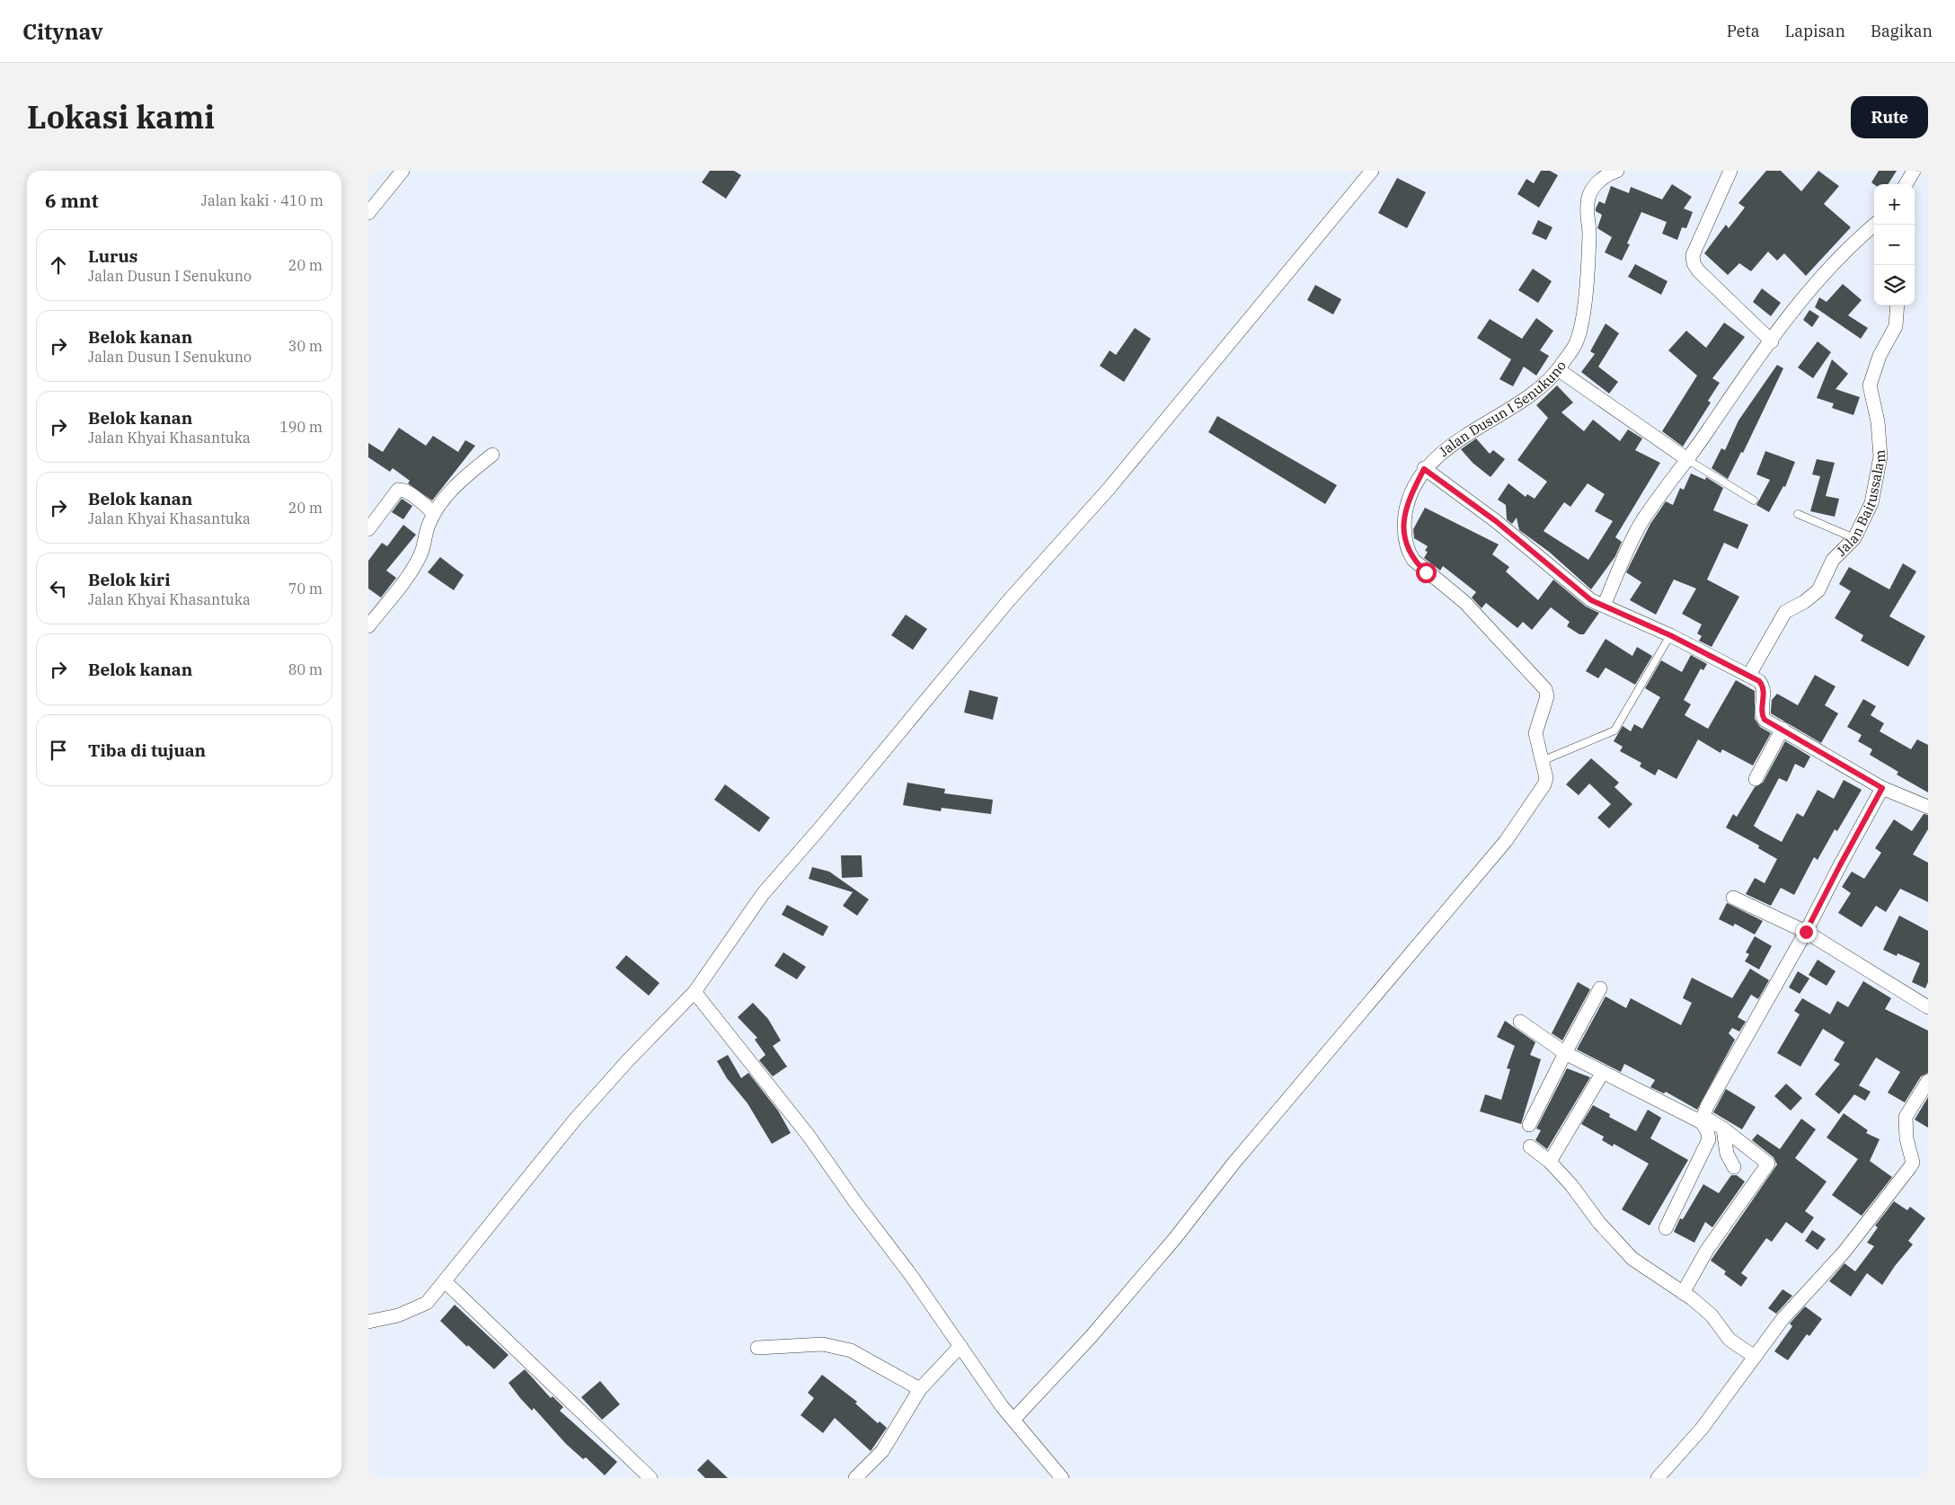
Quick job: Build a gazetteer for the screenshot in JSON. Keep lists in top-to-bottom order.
{
  "streets": {
    "street": ["Jalan Dusun I Senukuno", "Jalan Baitussalam"]
  },
  "page": {
    "header": "Citynav",
    "nav": ["Peta", "Lapisan", "Bagikan"],
    "title": "Lokasi kami",
    "buttons": "Rute",
    "heading": ["6 mnt", "Jalan kaki · 410 m"],
    "map_buttons": ["+", "−"],
    "list": [
      ["Lurus", "Jalan Dusun I Senukuno", "20 m"],
      ["Belok kanan", "Jalan Dusun I Senukuno", "30 m"],
      ["Belok kanan", "Jalan Khyai Khasantuka", "190 m"],
      ["Belok kanan", "Jalan Khyai Khasantuka", "20 m"],
      ["Belok kiri", "Jalan Khyai Khasantuka", "70 m"],
      ["Belok kanan", "80 m"],
      "Tiba di tujuan"
    ]
  }
}
